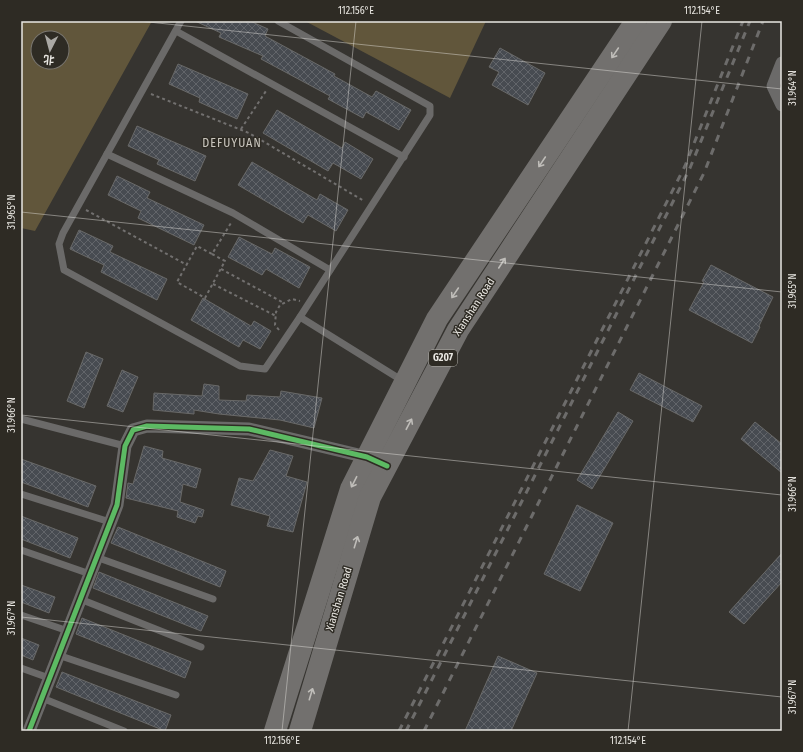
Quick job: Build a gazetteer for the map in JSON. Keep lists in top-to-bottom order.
{
  "streets": {
    "highway": ["Xianshan Road", "G207"]
  },
  "districts": ["DEFUYUAN"],
  "north": "bottom",
  "coordinates": [
    "112.156°E",
    "112.154°E",
    "31.964°N",
    "31.965°N",
    "31.966°N",
    "31.967°N"
  ]
}
